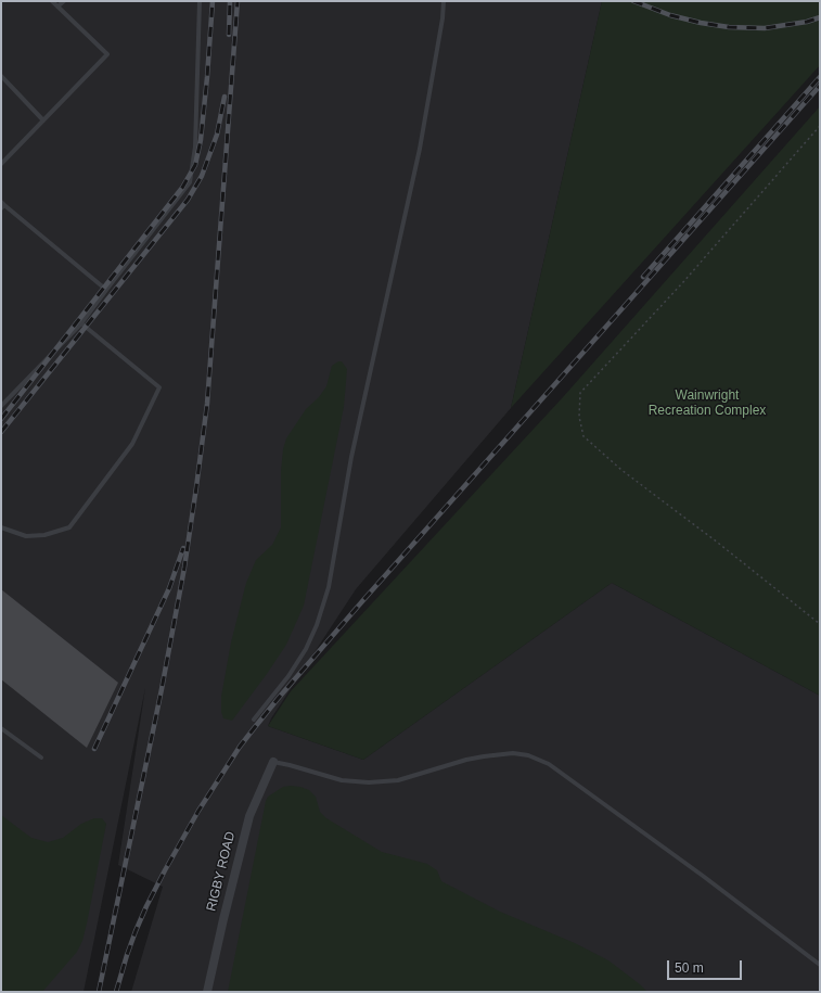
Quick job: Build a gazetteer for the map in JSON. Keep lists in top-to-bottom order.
{
  "streets": {
    "street": ["RIGBY ROAD"]
  },
  "parks": ["Wainwright Recreation Complex"],
  "scale_bar": "50 m"
}
